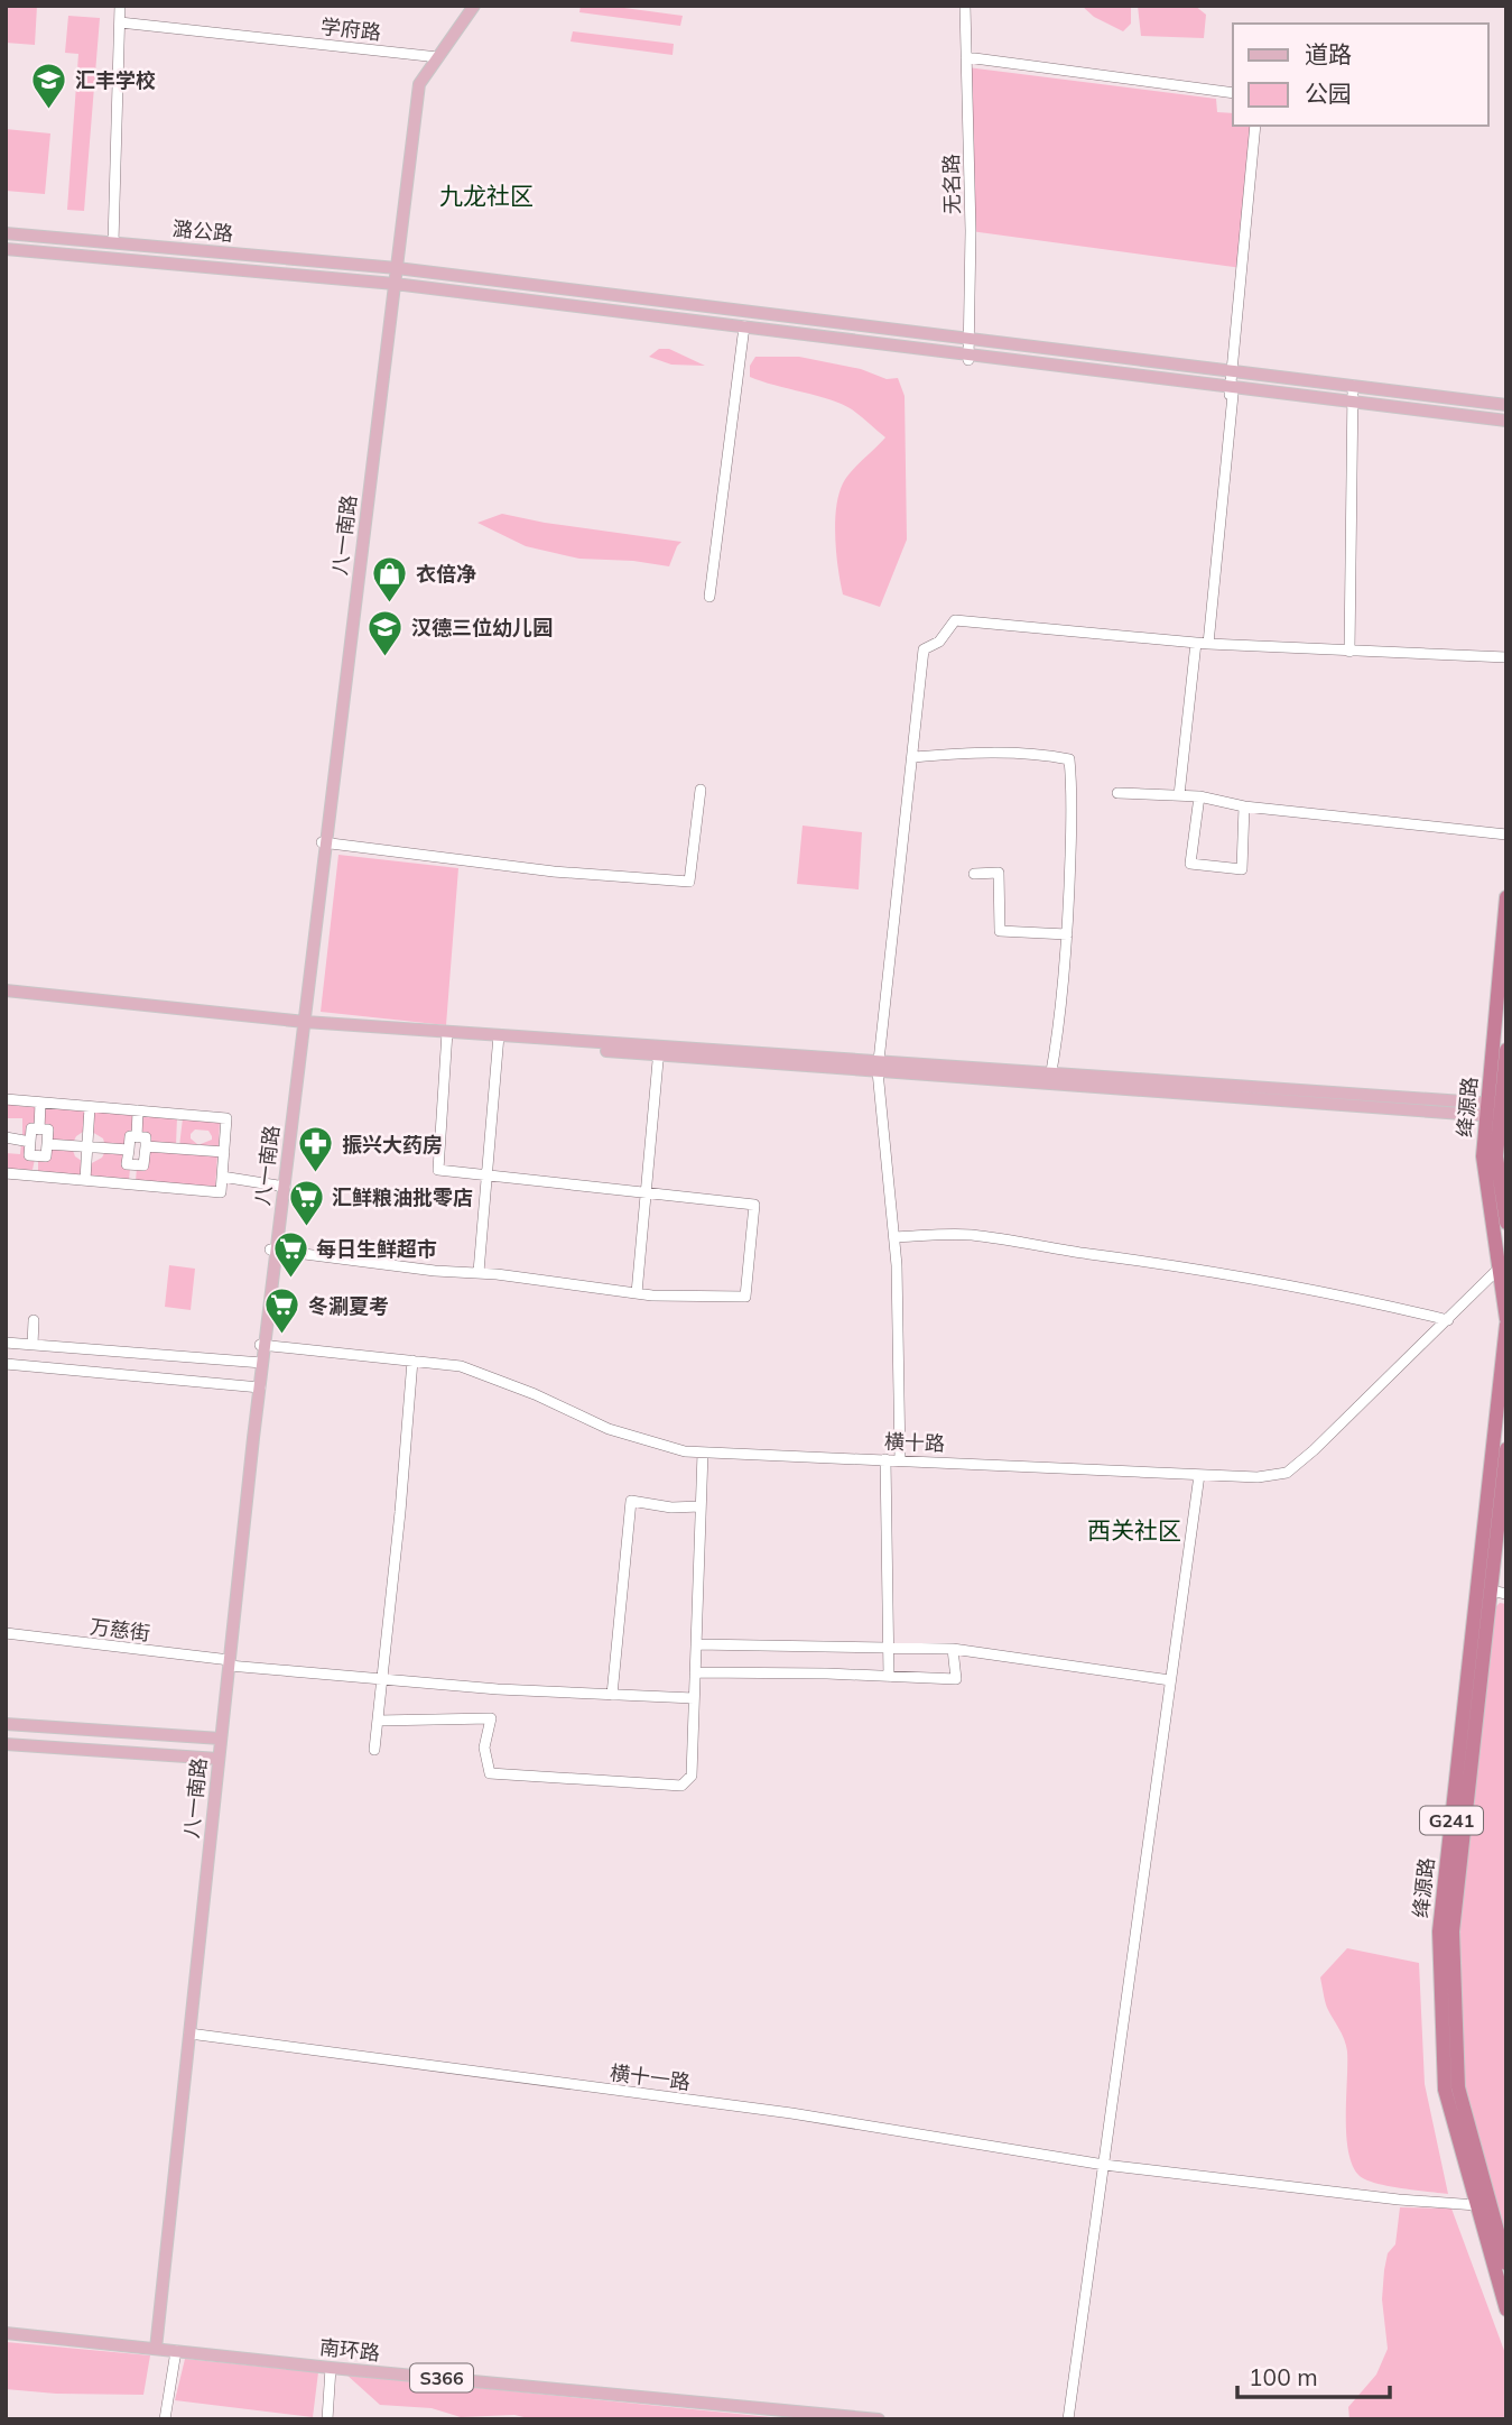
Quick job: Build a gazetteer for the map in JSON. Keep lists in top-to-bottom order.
{
  "streets": {
    "highway": ["绛源路", "G241"],
    "main road": [
      "潞公路",
      "八一南路",
      "南环路",
      "S366"
    ],
    "street": [
      "学府路",
      "无名路",
      "横十路",
      "万慈街",
      "横十一路"
    ]
  },
  "crossings": [
    ["学府路", "八一南路"],
    ["无名路", "潞公路"],
    ["潞公路", "八一南路"],
    ["八一南路", "横十路"],
    ["八一南路", "万慈街"],
    ["八一南路", "横十一路"],
    ["八一南路", "南环路"],
    ["绛源路", "横十路"],
    ["绛源路", "横十一路"]
  ],
  "districts": ["九龙社区", "西关社区"],
  "places": {
    "school or university": ["汇丰学校", "汉德三位幼儿园"],
    "shop": ["衣倍净"],
    "pharmacy": ["振兴大药房"],
    "supermarket": ["汇鲜粮油批零店", "每日生鲜超市", "冬涮夏考"]
  },
  "legend": ["道路", "公园"],
  "scale_bar": "100 m"
}
